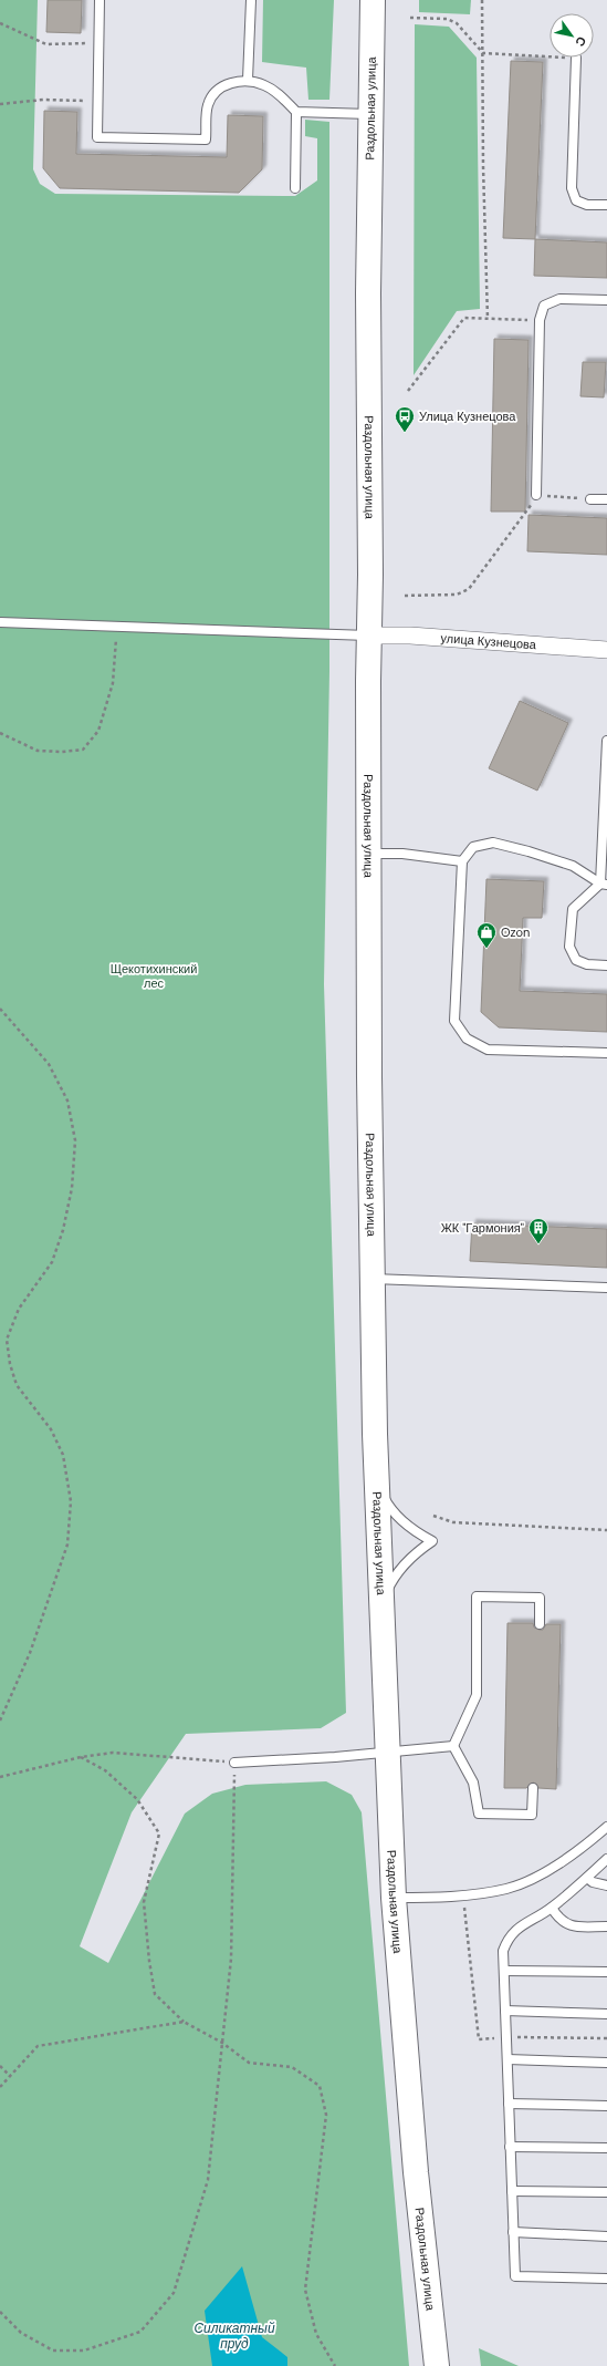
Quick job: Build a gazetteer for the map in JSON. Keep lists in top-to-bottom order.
{
  "streets": {
    "main road": ["Раздольная улица"],
    "street": ["улица Кузнецова"]
  },
  "crossings": [
    ["Раздольная улица", "улица Кузнецова"]
  ],
  "water": ["Силикатный пруд"],
  "parks": ["Щекотихинский лес"],
  "places": {
    "bus stop": ["Улица Кузнецова"],
    "shop": ["Ozon"],
    "building": ["ЖК \"Гармония\""]
  },
  "north": "bottom right"
}
